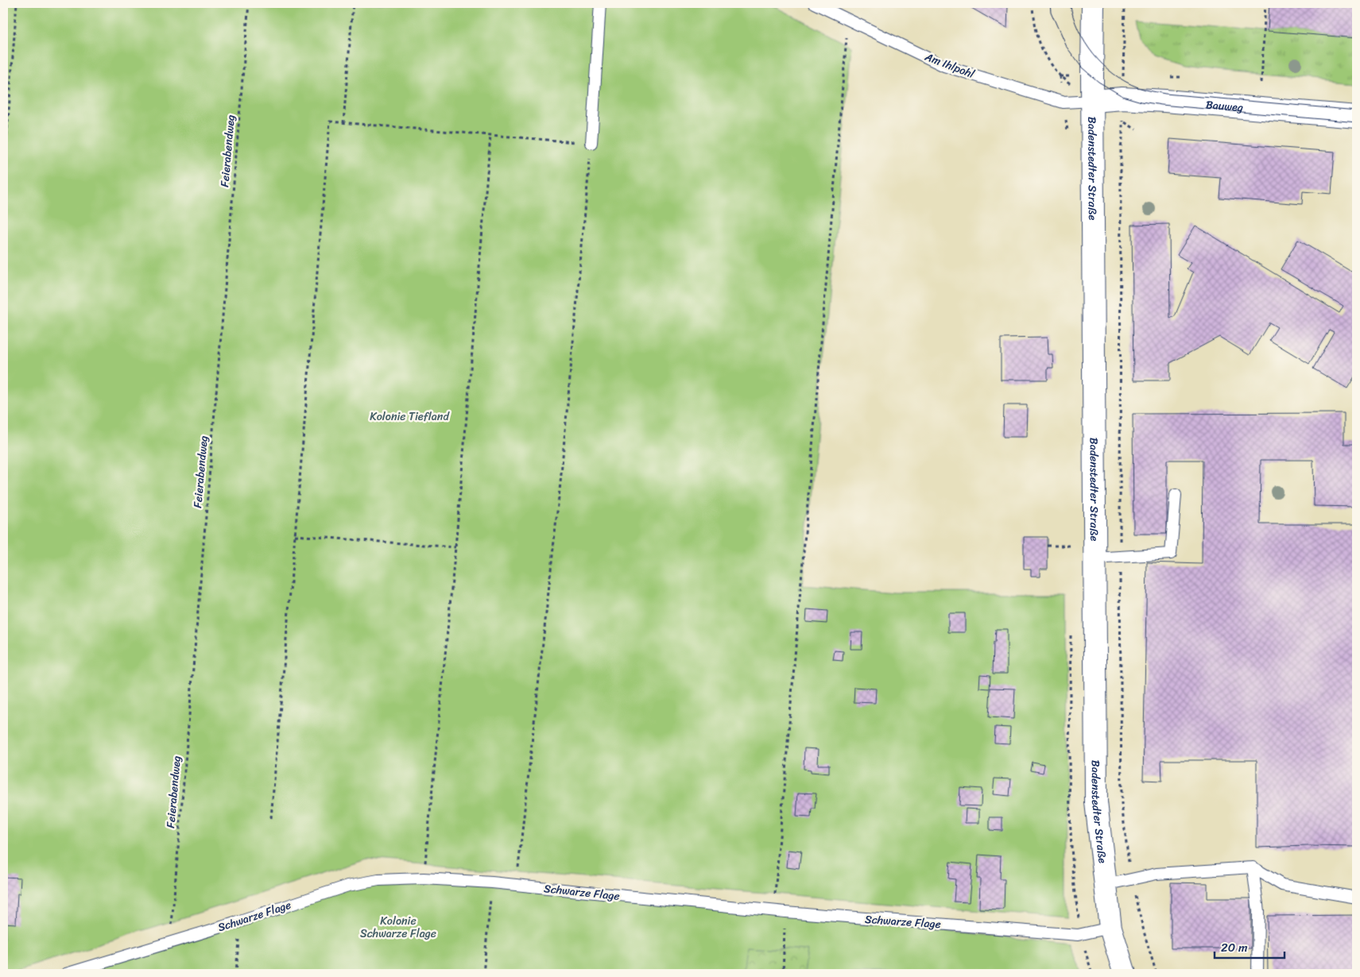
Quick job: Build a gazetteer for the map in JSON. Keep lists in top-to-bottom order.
{
  "streets": {
    "street": ["Bauweg", "Badenstedter Straße"],
    "lane": ["Am Ihlpohl", "Schwarze Flage"],
    "path": ["Feierabendweg"]
  },
  "crossings": [
    ["Am Ihlpohl", "Bauweg"],
    ["Am Ihlpohl", "Badenstedter Straße"],
    ["Bauweg", "Badenstedter Straße"],
    ["Feierabendweg", "Schwarze Flage"],
    ["Badenstedter Straße", "Schwarze Flage"]
  ],
  "parks": ["Kolonie Tiefland", "Kolonie Schwarze Flage"],
  "scale_bar": "20 m"
}
